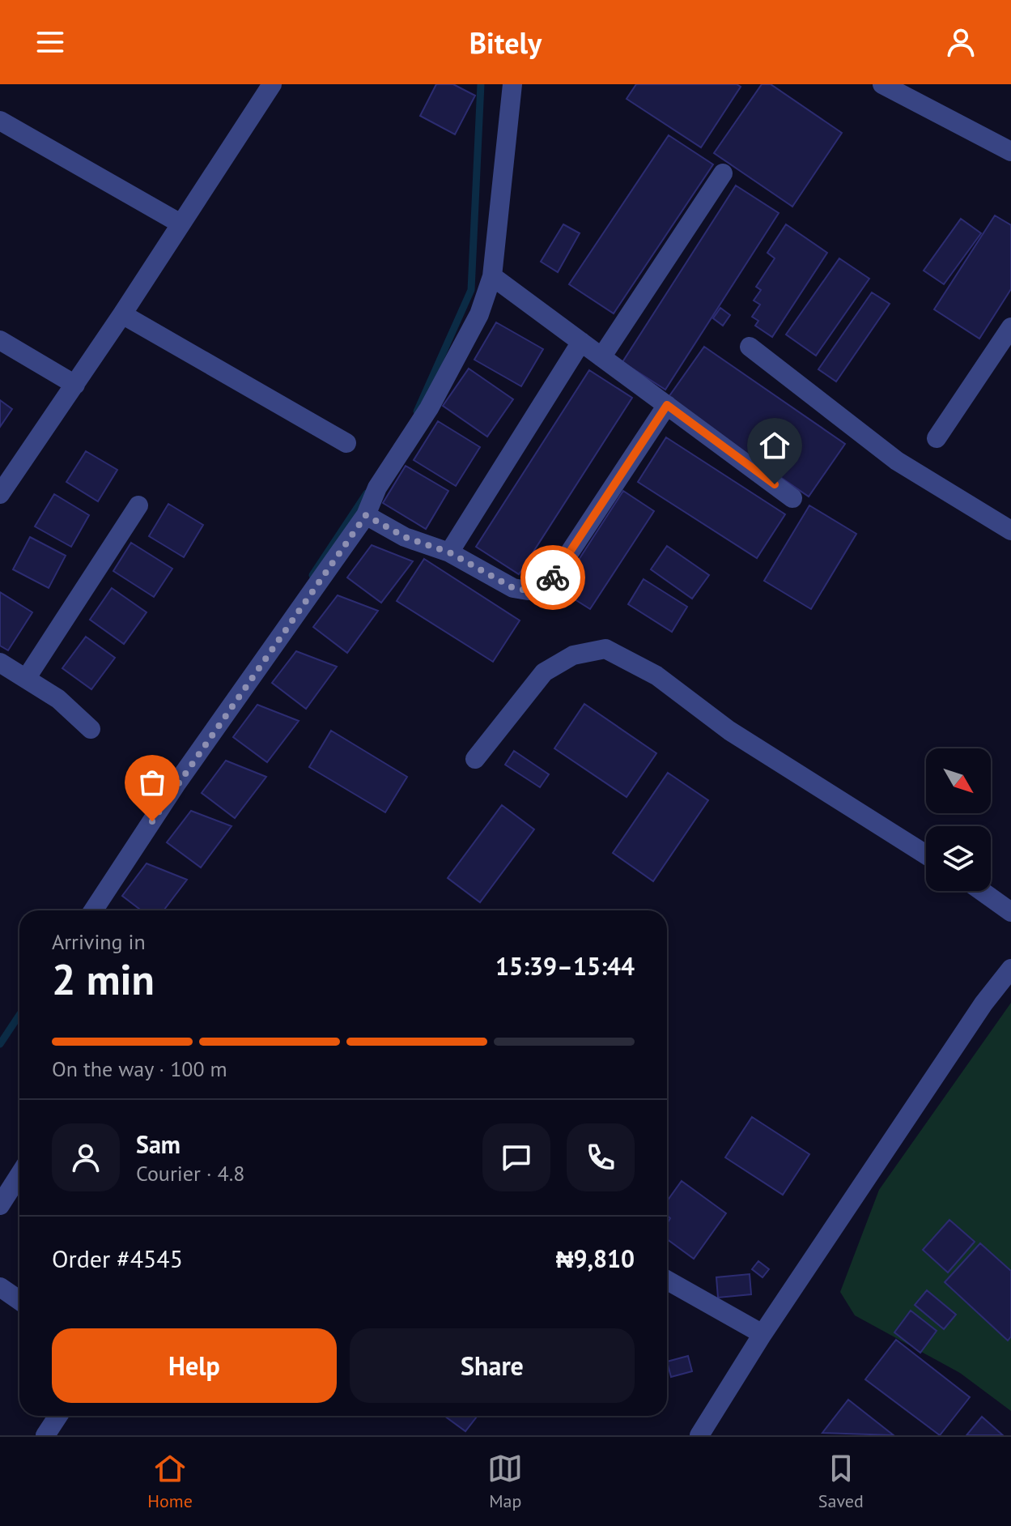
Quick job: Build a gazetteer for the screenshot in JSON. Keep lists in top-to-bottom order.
{
  "north": "bottom right",
  "page": {
    "header": "Bitely",
    "heading": ["2 min", "Arriving in", "15:39–15:44"],
    "panel": [
      "Sam",
      "Courier · 4.8",
      "Order #4545",
      "₦9,810"
    ],
    "bar": "On the way · 100 m",
    "buttons": ["Help", "Share"],
    "tabs": ["Home", "Map", "Saved"]
  }
}
